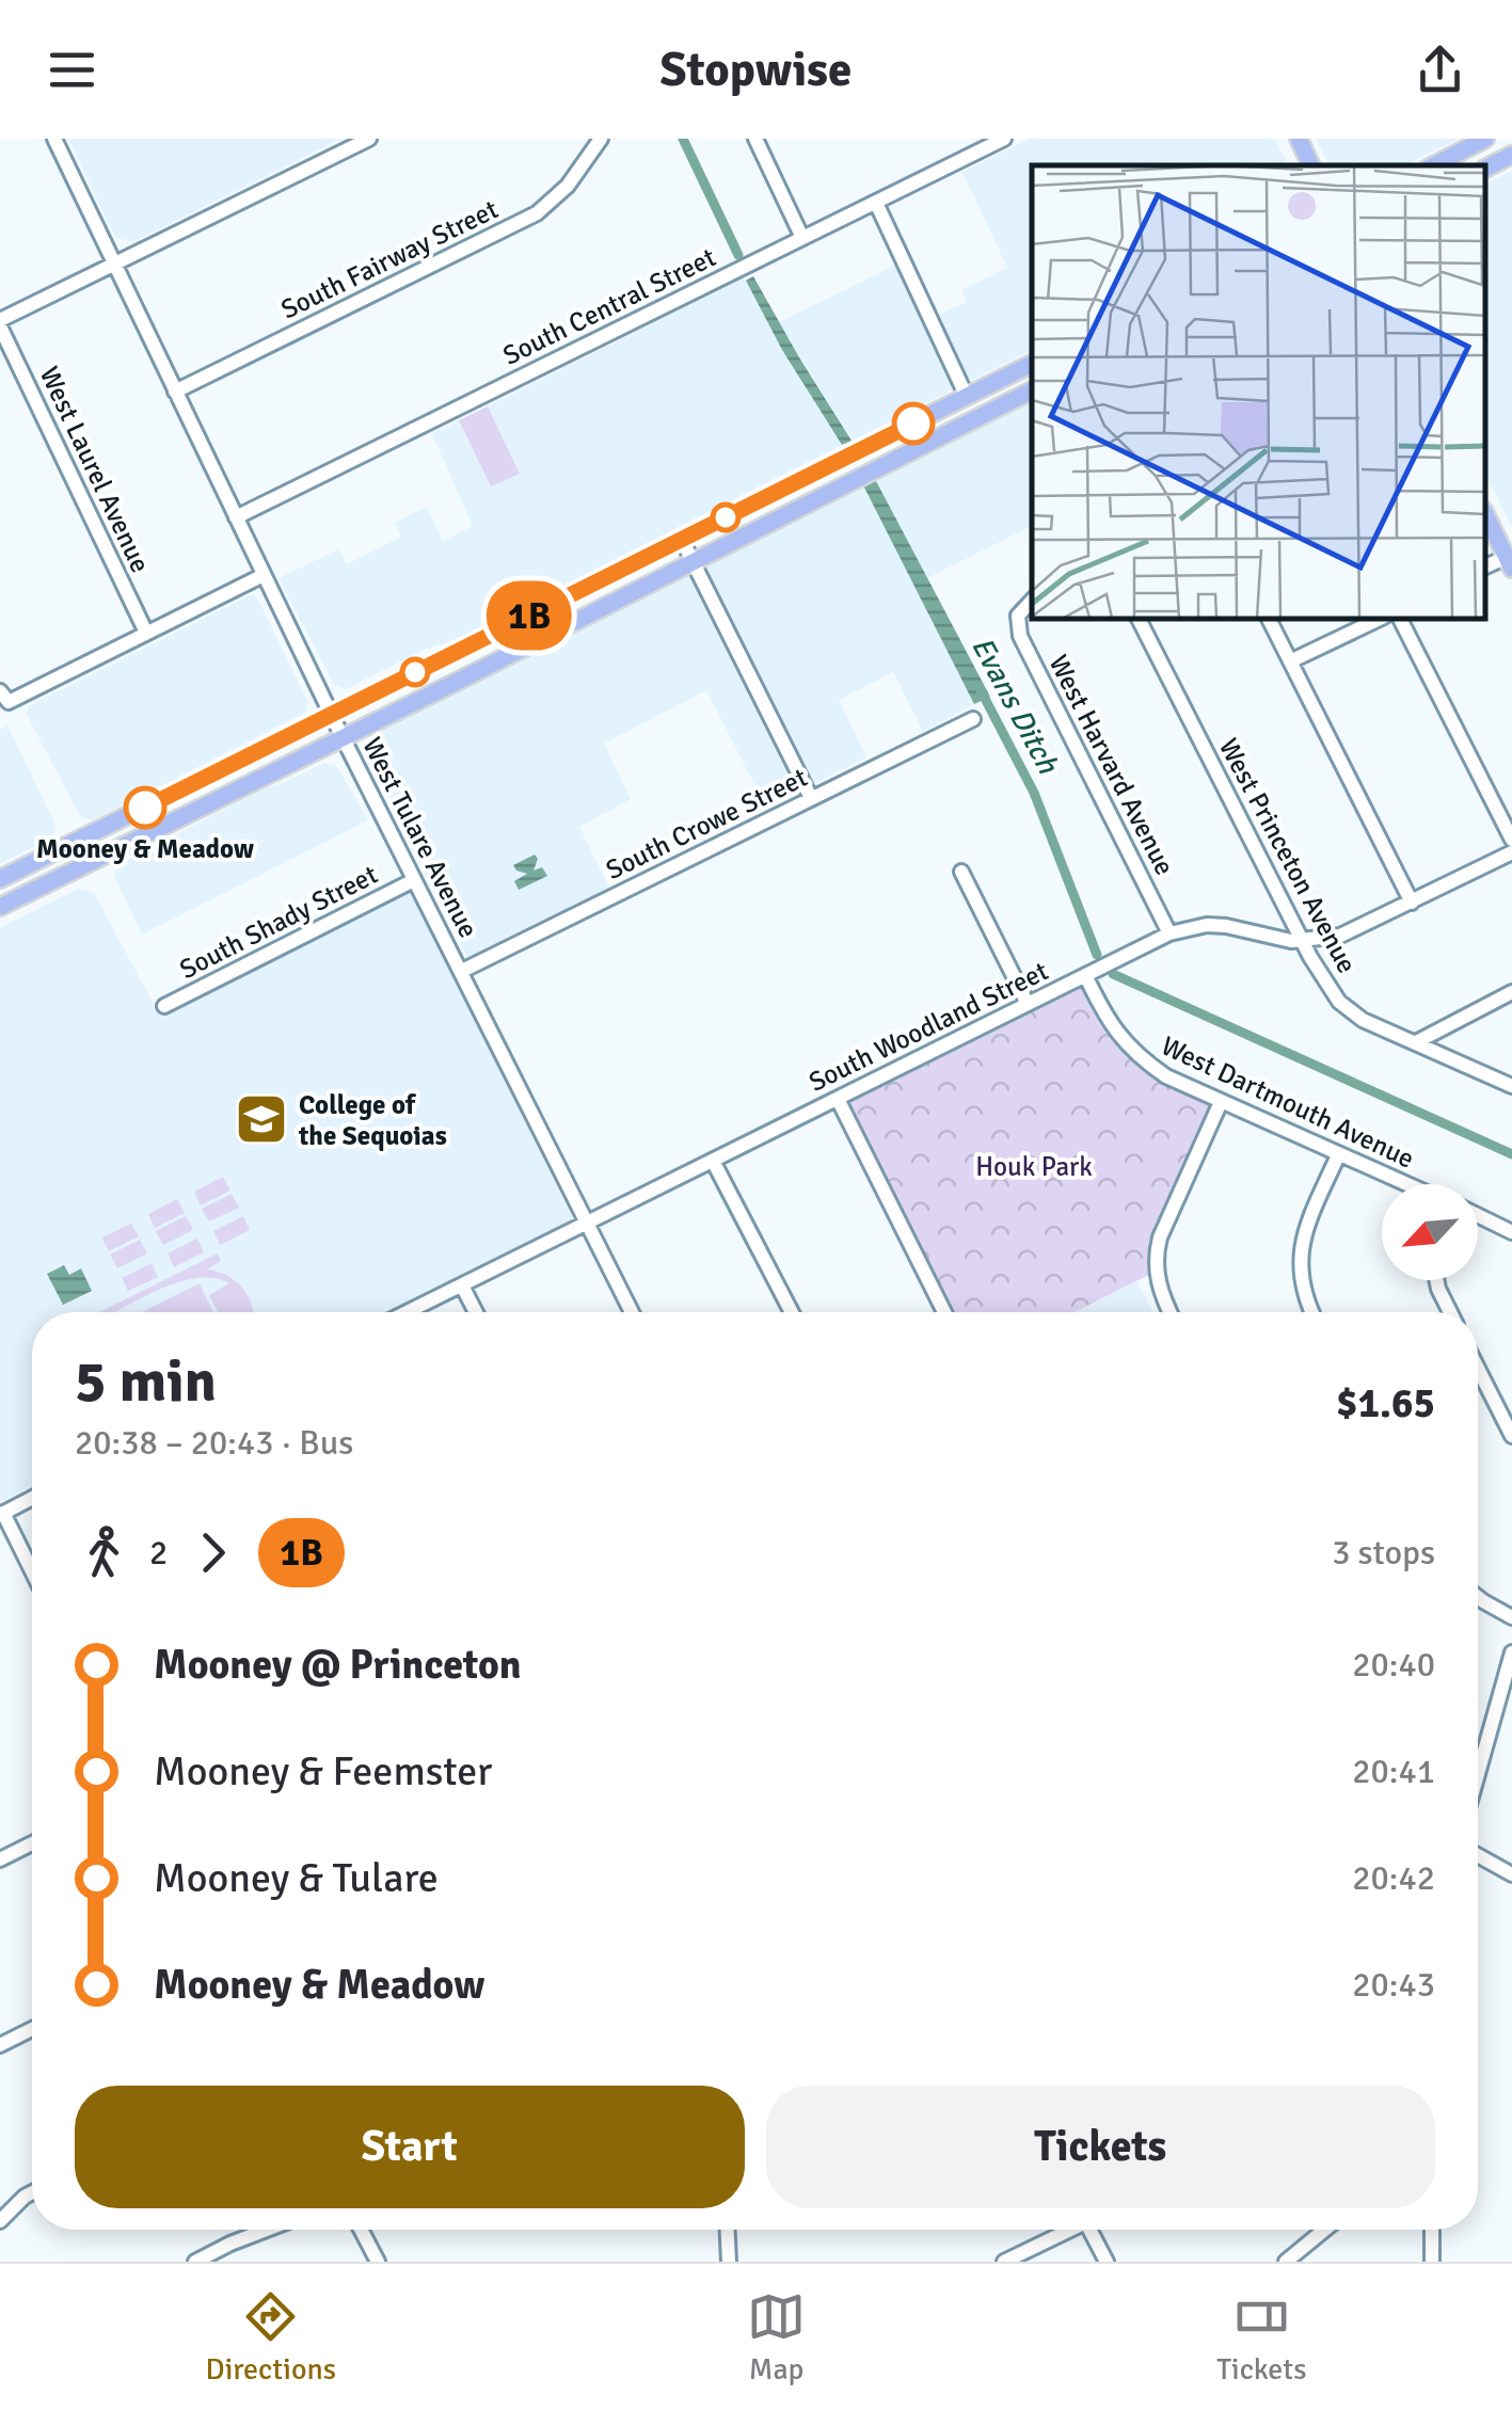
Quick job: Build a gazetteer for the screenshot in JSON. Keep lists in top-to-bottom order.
{
  "streets": {
    "street": [
      "South Fairway Street",
      "South Central Street",
      "West Laurel Avenue",
      "West Harvard Avenue",
      "South Crowe Street",
      "West Tulare Avenue",
      "West Princeton Avenue",
      "South Shady Street",
      "South Woodland Street",
      "West Dartmouth Avenue"
    ]
  },
  "crossings": [
    ["South Fairway Street", "West Tulare Avenue"],
    ["South Central Street", "West Tulare Avenue"],
    ["West Harvard Avenue", "South Woodland Street"],
    ["South Crowe Street", "West Tulare Avenue"],
    ["West Tulare Avenue", "South Shady Street"],
    ["West Tulare Avenue", "South Woodland Street"],
    ["West Princeton Avenue", "South Woodland Street"],
    ["South Woodland Street", "West Dartmouth Avenue"]
  ],
  "water": ["Evans Ditch"],
  "parks": ["Houk Park"],
  "places": {
    "other": ["Mooney & Meadow"],
    "school or university": ["College of the Sequoias"]
  },
  "lines": ["bus line 1B"],
  "north": "bottom left",
  "page": {
    "header": "Stopwise",
    "on_map": "1B",
    "heading": ["5 min", "20:38 – 20:43 · Bus", "$1.65"],
    "legs": ["2", "1B", "3 stops"],
    "list": [
      {
        "name": "Mooney @ Princeton",
        "value": "20:40"
      },
      {
        "name": "Mooney & Feemster",
        "value": "20:41"
      },
      {
        "name": "Mooney & Tulare",
        "value": "20:42"
      },
      {
        "name": "Mooney & Meadow",
        "value": "20:43"
      }
    ],
    "buttons": ["Start", "Tickets"],
    "tabs": ["Directions", "Map", "Tickets"]
  }
}
